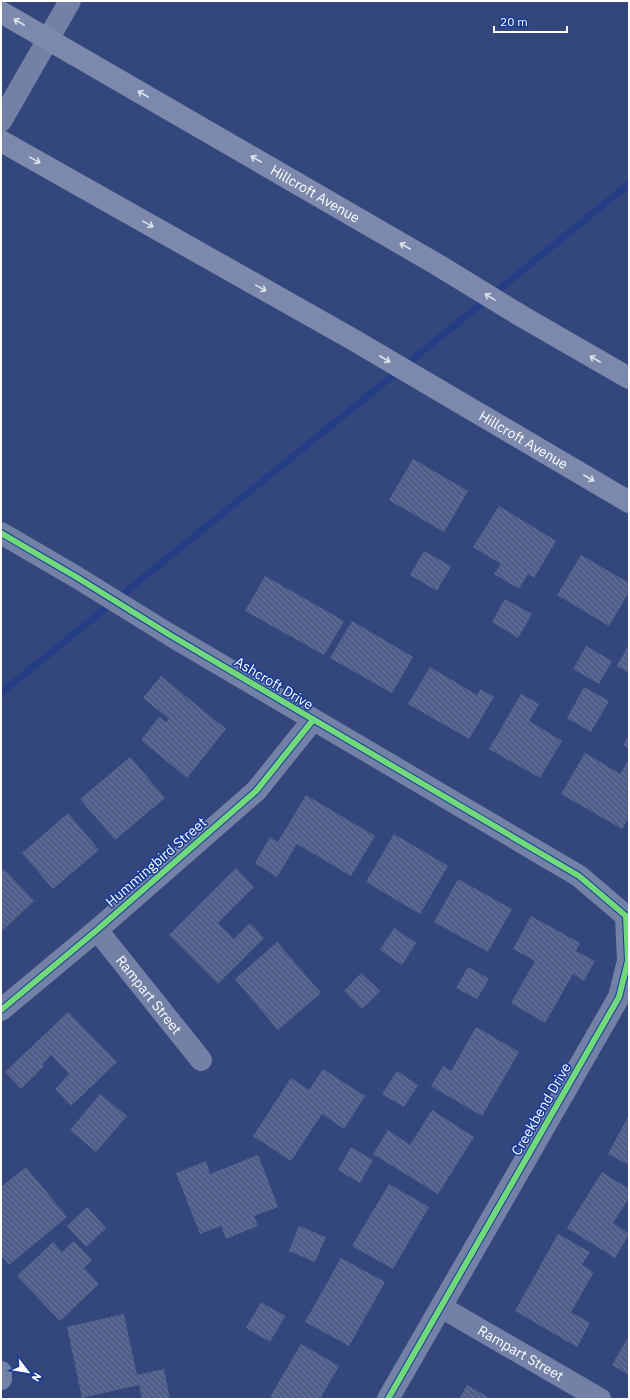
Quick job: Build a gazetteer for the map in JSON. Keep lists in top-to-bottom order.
{
  "streets": {
    "main road": ["Hillcroft Avenue"],
    "street": [
      "Ashcroft Drive",
      "Hummingbird Street",
      "Rampart Street",
      "Creekbend Drive"
    ]
  },
  "crossings": [
    ["Ashcroft Drive", "Hummingbird Street"],
    ["Ashcroft Drive", "Creekbend Drive"],
    ["Hummingbird Street", "Rampart Street"],
    ["Rampart Street", "Creekbend Drive"]
  ],
  "scale_bar": "20 m",
  "north": "bottom right"
}
